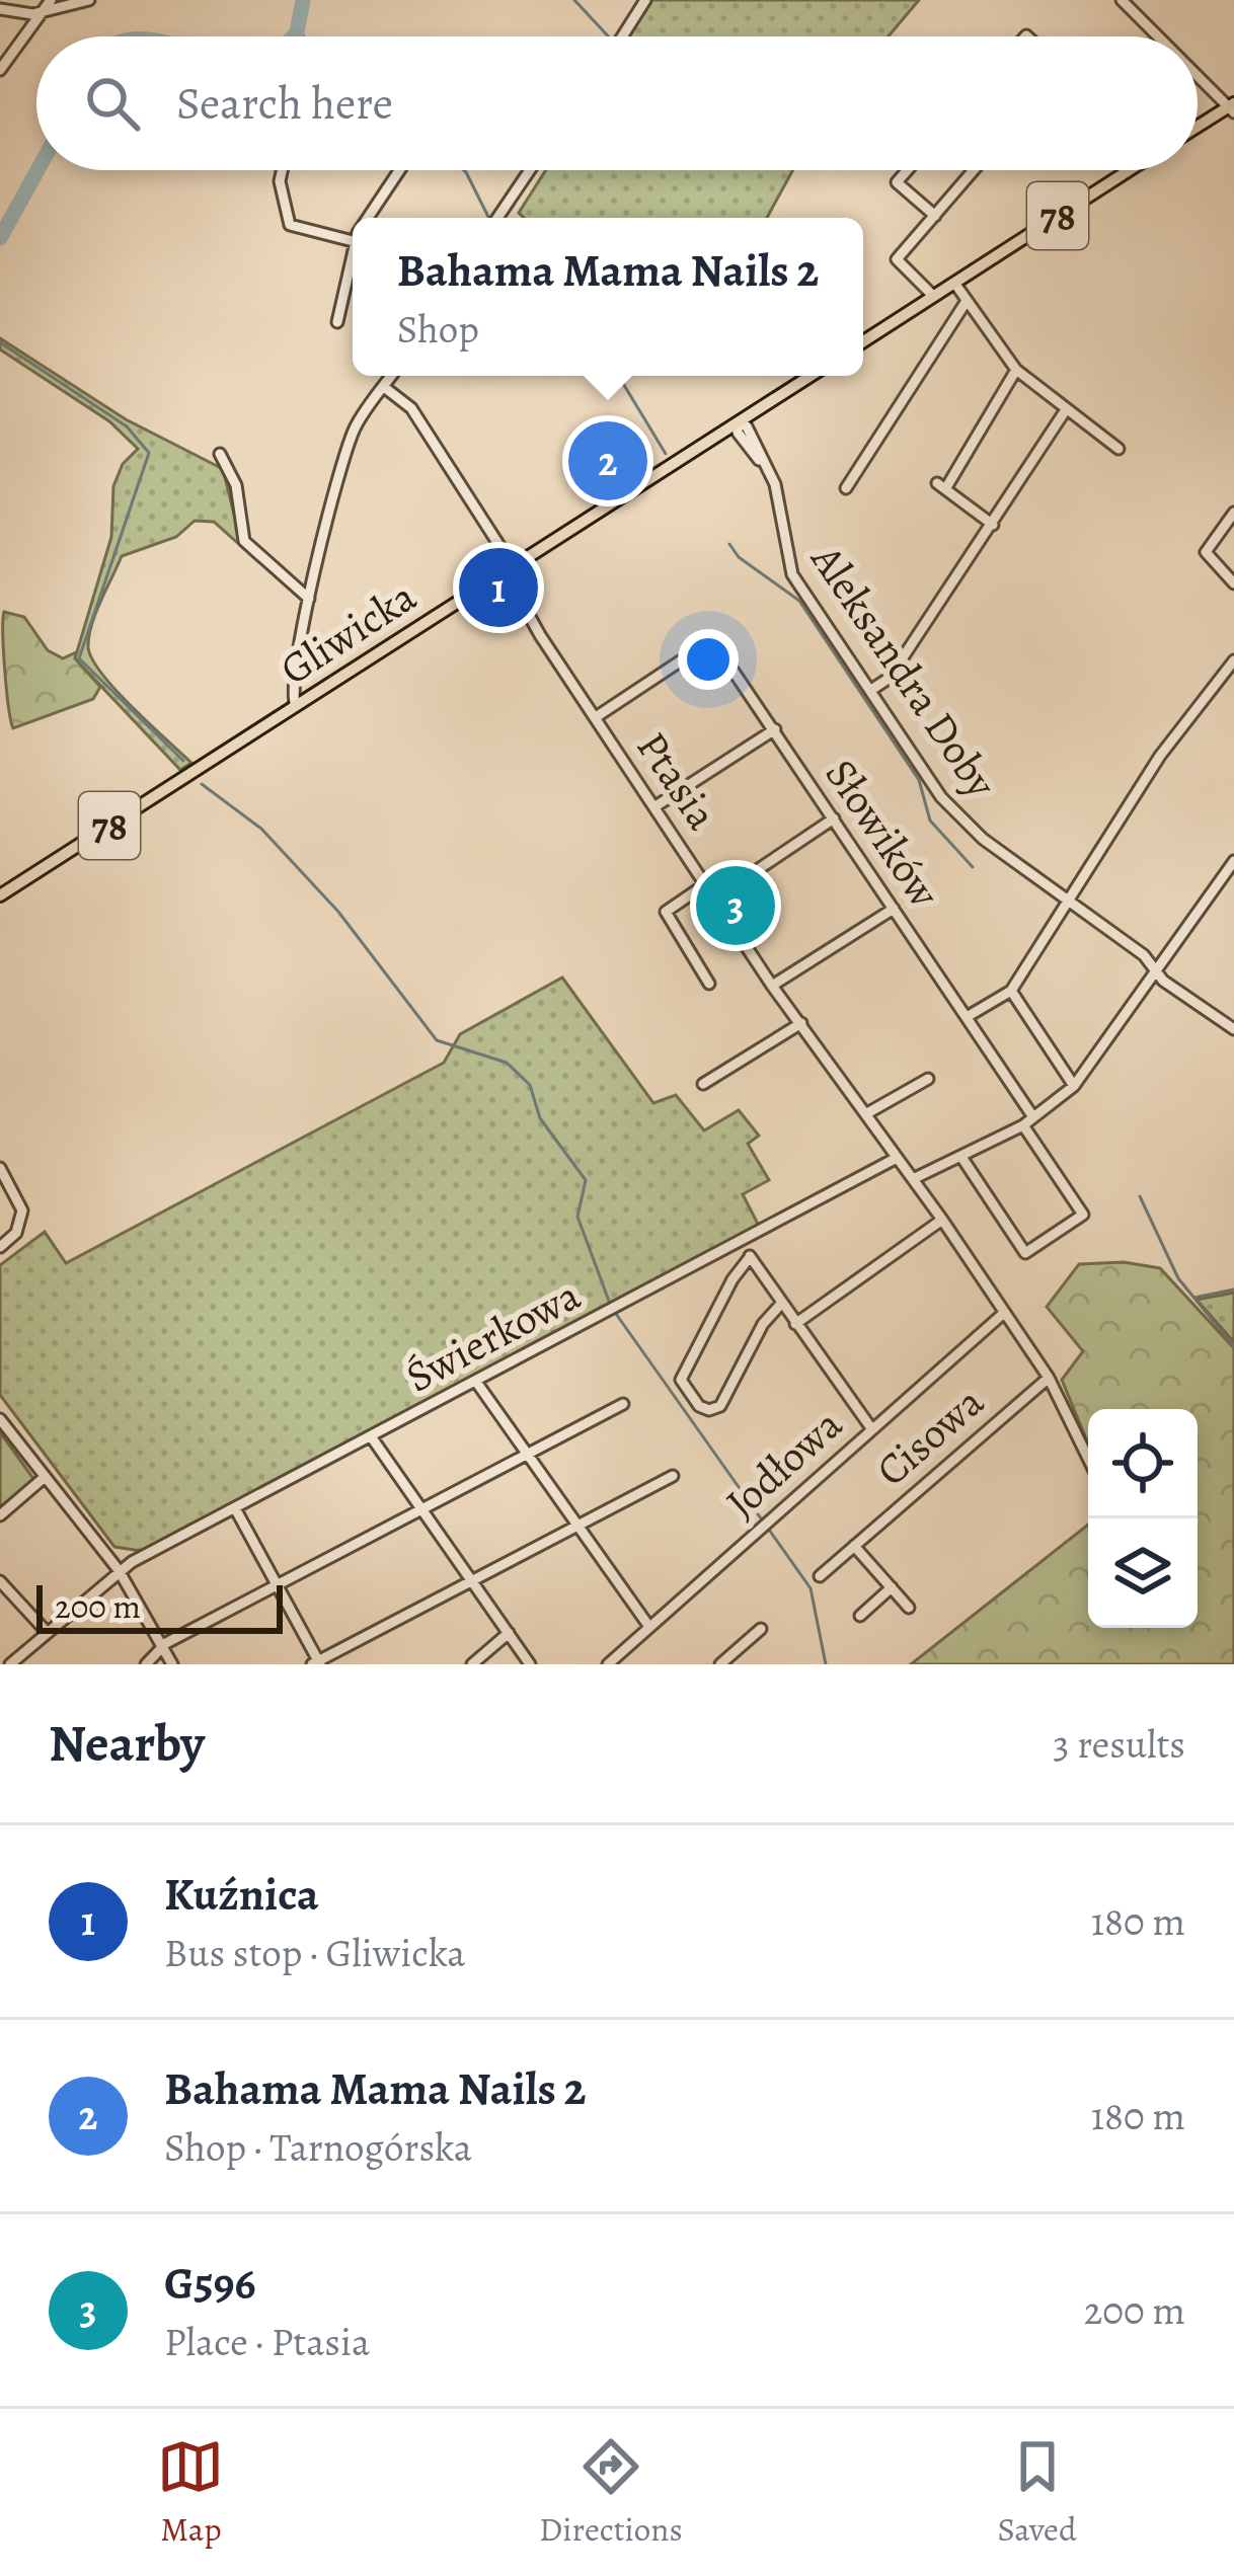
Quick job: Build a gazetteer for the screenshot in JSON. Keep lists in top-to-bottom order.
{
  "streets": {
    "main road": ["78", "Gliwicka"],
    "street": [
      "Aleksandra Doby",
      "Ptasia",
      "Słowików",
      "Świerkowa",
      "Cisowa",
      "Jodłowa"
    ]
  },
  "crossings": [
    ["78", "Gliwicka"],
    ["78", "Aleksandra Doby"],
    ["78", "Ptasia"],
    ["Gliwicka", "Ptasia"],
    ["Ptasia", "Słowików"],
    ["Ptasia", "Świerkowa"],
    ["Ptasia", "Cisowa"],
    ["Ptasia", "Jodłowa"]
  ],
  "scale_bar": "200 m",
  "page": {
    "search": "Search here",
    "popup": ["Bahama Mama Nails 2", "Shop"],
    "pins": ["2", "1", "3"],
    "scale": "200 m",
    "heading": ["Nearby", "3 results"],
    "list": [
      {
        "mark": "1",
        "name": "Kuźnica",
        "note": "Bus stop · Gliwicka",
        "value": "180 m"
      },
      {
        "mark": "2",
        "name": "Bahama Mama Nails 2",
        "note": "Shop · Tarnogórska",
        "value": "180 m"
      },
      {
        "mark": "3",
        "name": "G596",
        "note": "Place · Ptasia",
        "value": "200 m"
      }
    ],
    "nav": ["Map", "Directions", "Saved"]
  }
}
